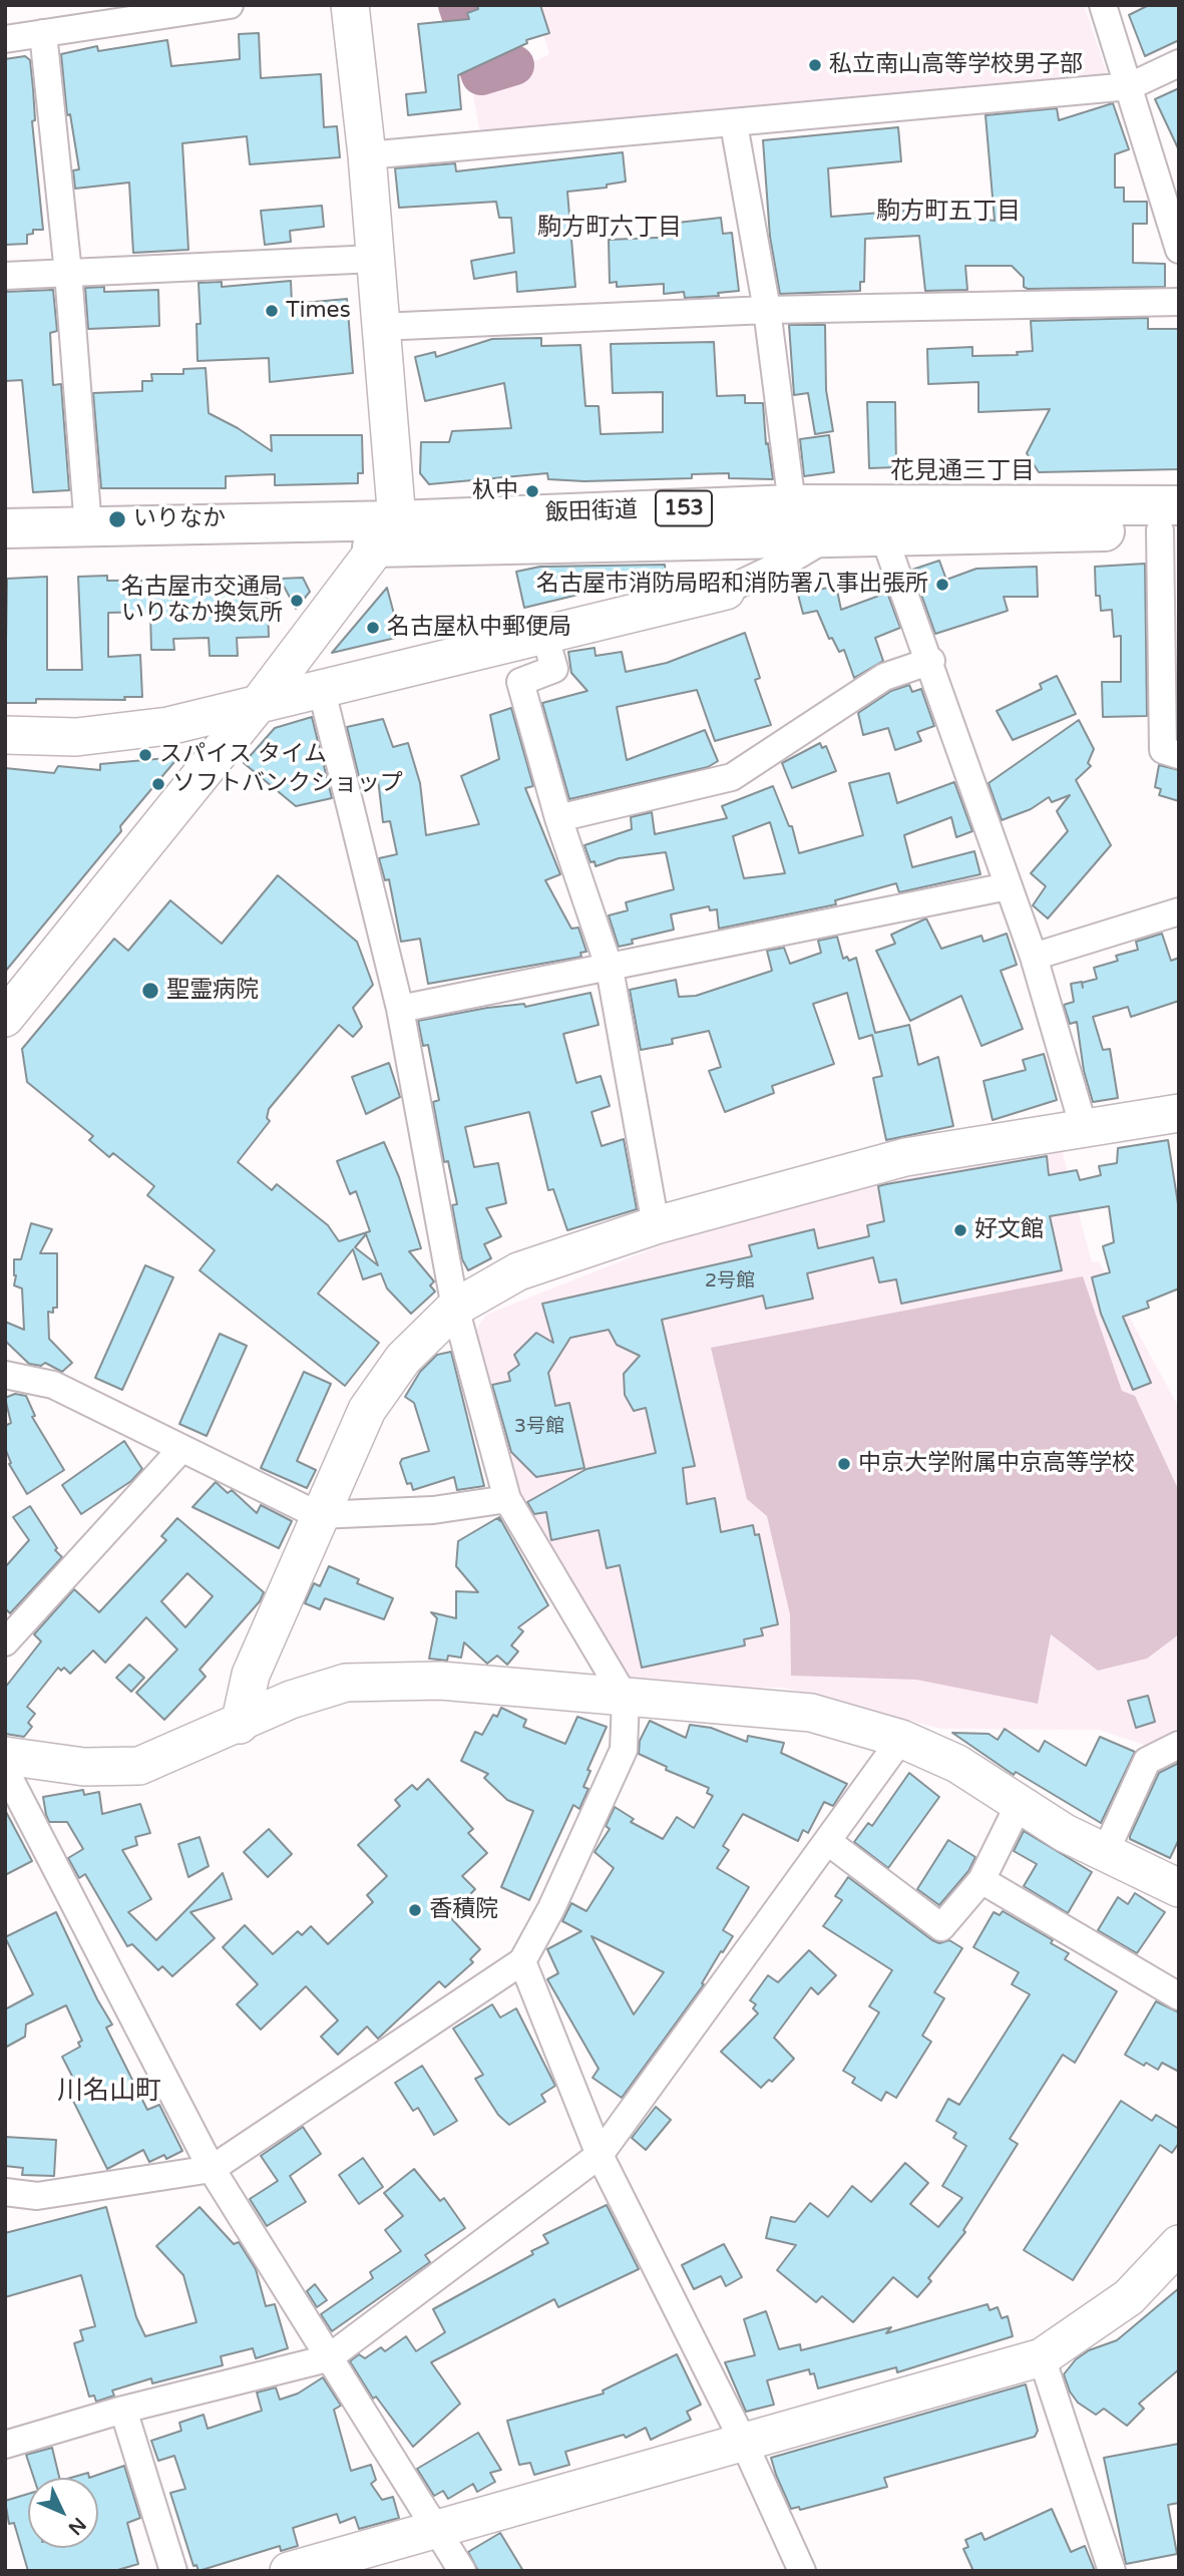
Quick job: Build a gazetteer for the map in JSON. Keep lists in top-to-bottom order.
{
  "streets": {
    "highway": ["153", "飯田街道"]
  },
  "districts": [
    "駒方町五丁目",
    "駒方町六丁目",
    "花見通三丁目",
    "川名山町"
  ],
  "places": [
    "私立南山高等学校男子部",
    "Times",
    "杁中",
    "いりなか",
    "名古屋市消防局昭和消防署八事出張所",
    "名古屋市交通局 いりなか換気所",
    "名古屋杁中郵便局",
    "スパイス タイム",
    "ソフトバンクショップ",
    "聖霊病院",
    "好文館",
    "中京大学附属中京高等学校",
    "香積院"
  ],
  "house_numbers": ["2号館", "3号館"],
  "north": "bottom right"
}
